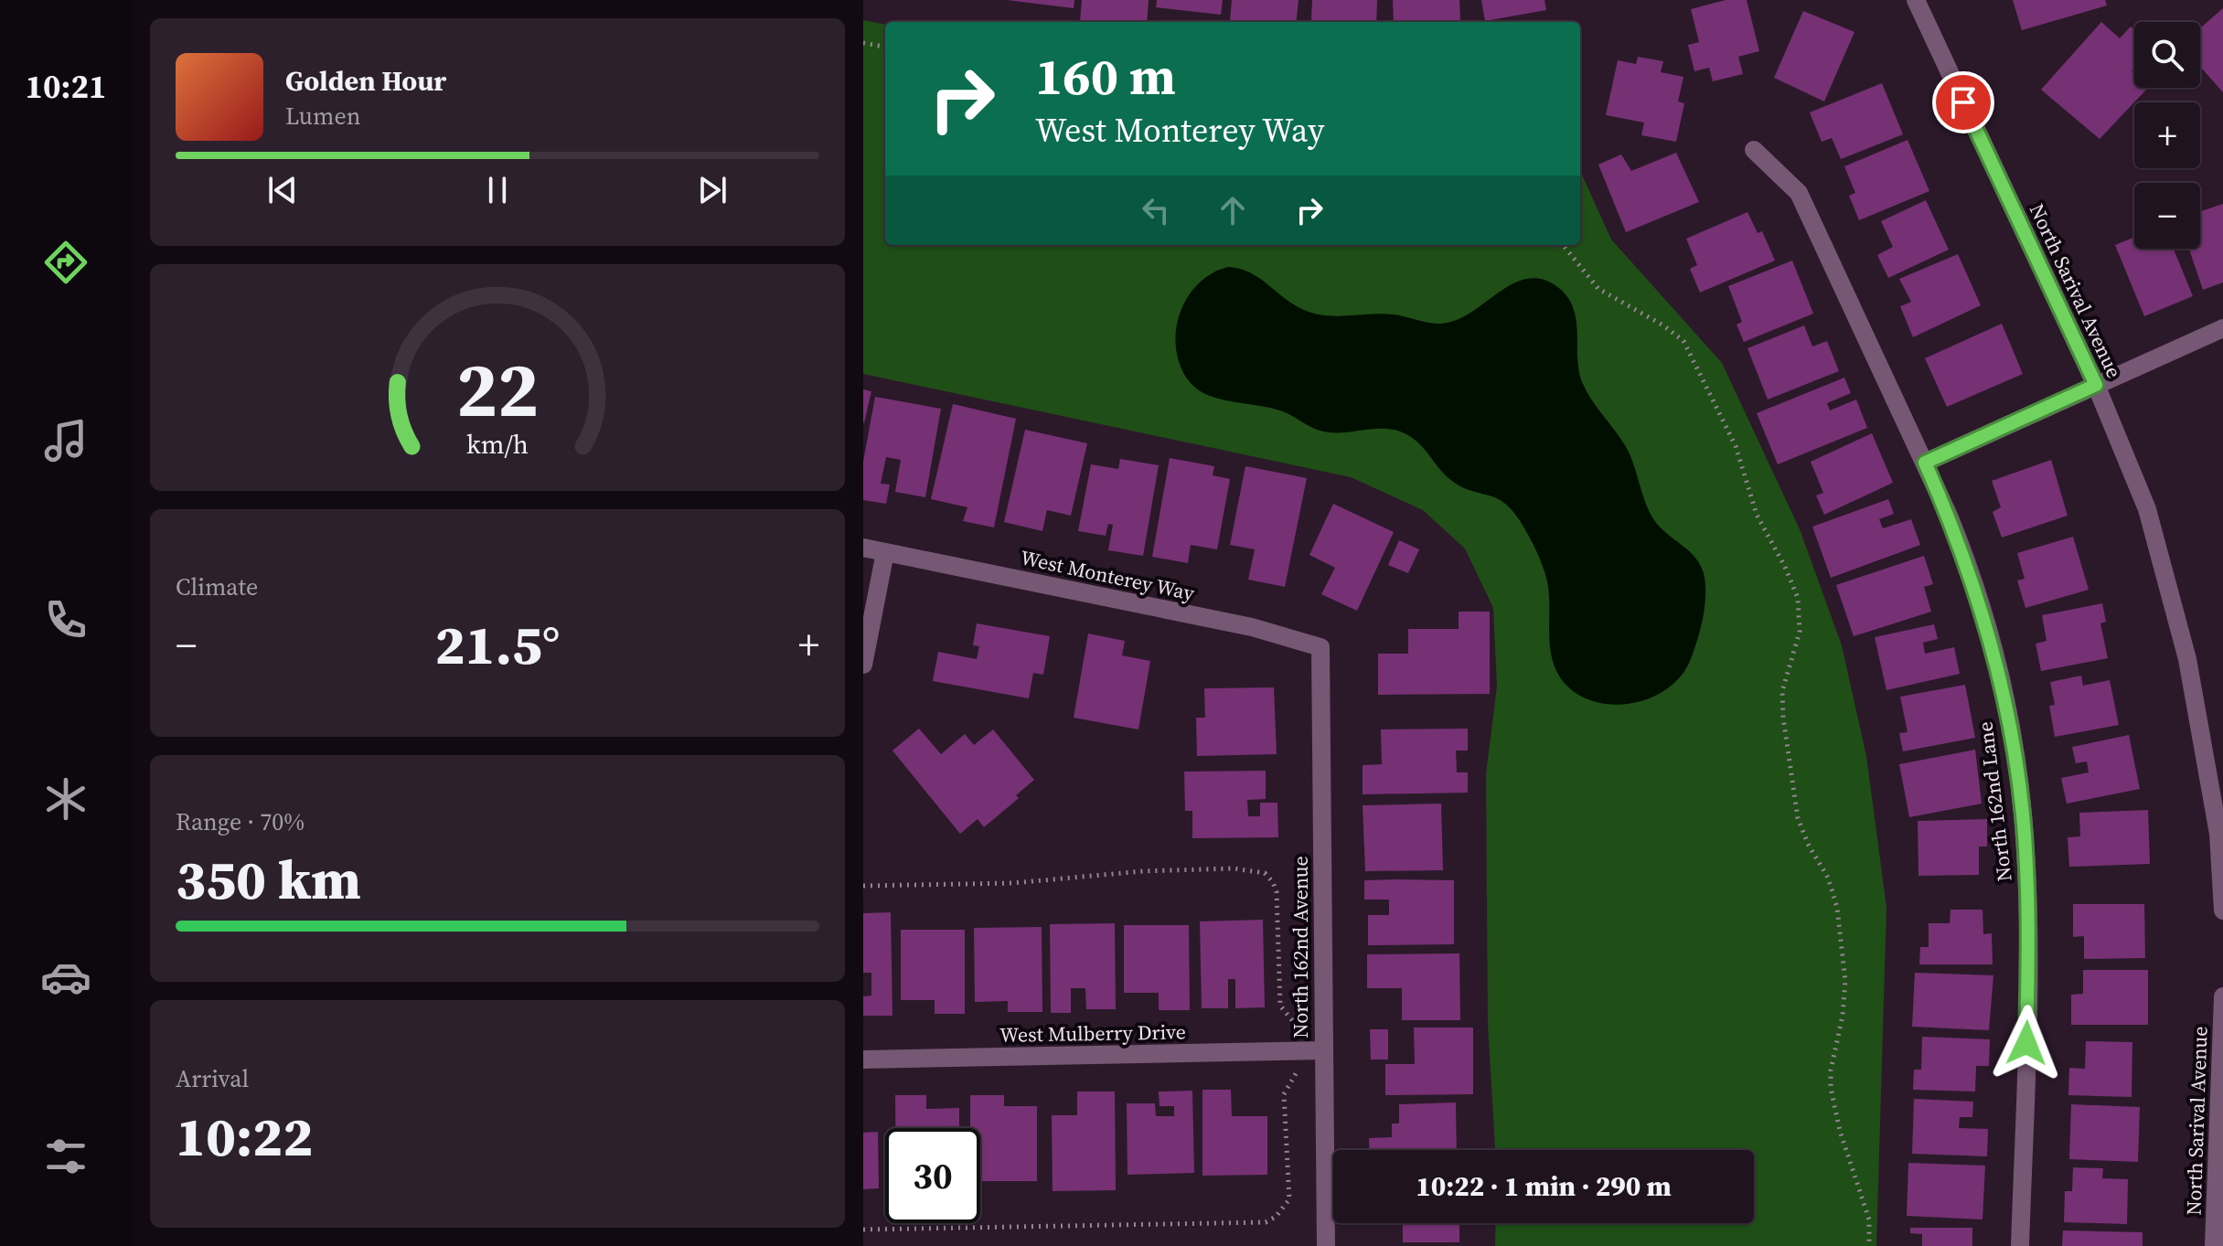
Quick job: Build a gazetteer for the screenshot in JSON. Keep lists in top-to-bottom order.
{
  "streets": {
    "street": [
      "North Sarival Avenue",
      "West Monterey Way",
      "North 162nd Lane",
      "North 162nd Avenue",
      "West Mulberry Drive"
    ]
  },
  "crossings": [
    ["West Monterey Way", "North 162nd Avenue"],
    ["North 162nd Avenue", "West Mulberry Drive"]
  ],
  "page": {
    "tabs": "10:21",
    "map_buttons": ["+", "−"],
    "turn": ["160 m", "West Monterey Way"],
    "song": ["Golden Hour", "Lumen"],
    "tile": [
      "Climate",
      ["Range · 70%", "350 km"],
      ["Arrival", "10:22"]
    ],
    "heat": ["−", "21.5°", "+"],
    "limit": "30",
    "trip": "10:22 · 1 min · 290 m",
    "gauge": ["22", "km/h"]
  }
}
